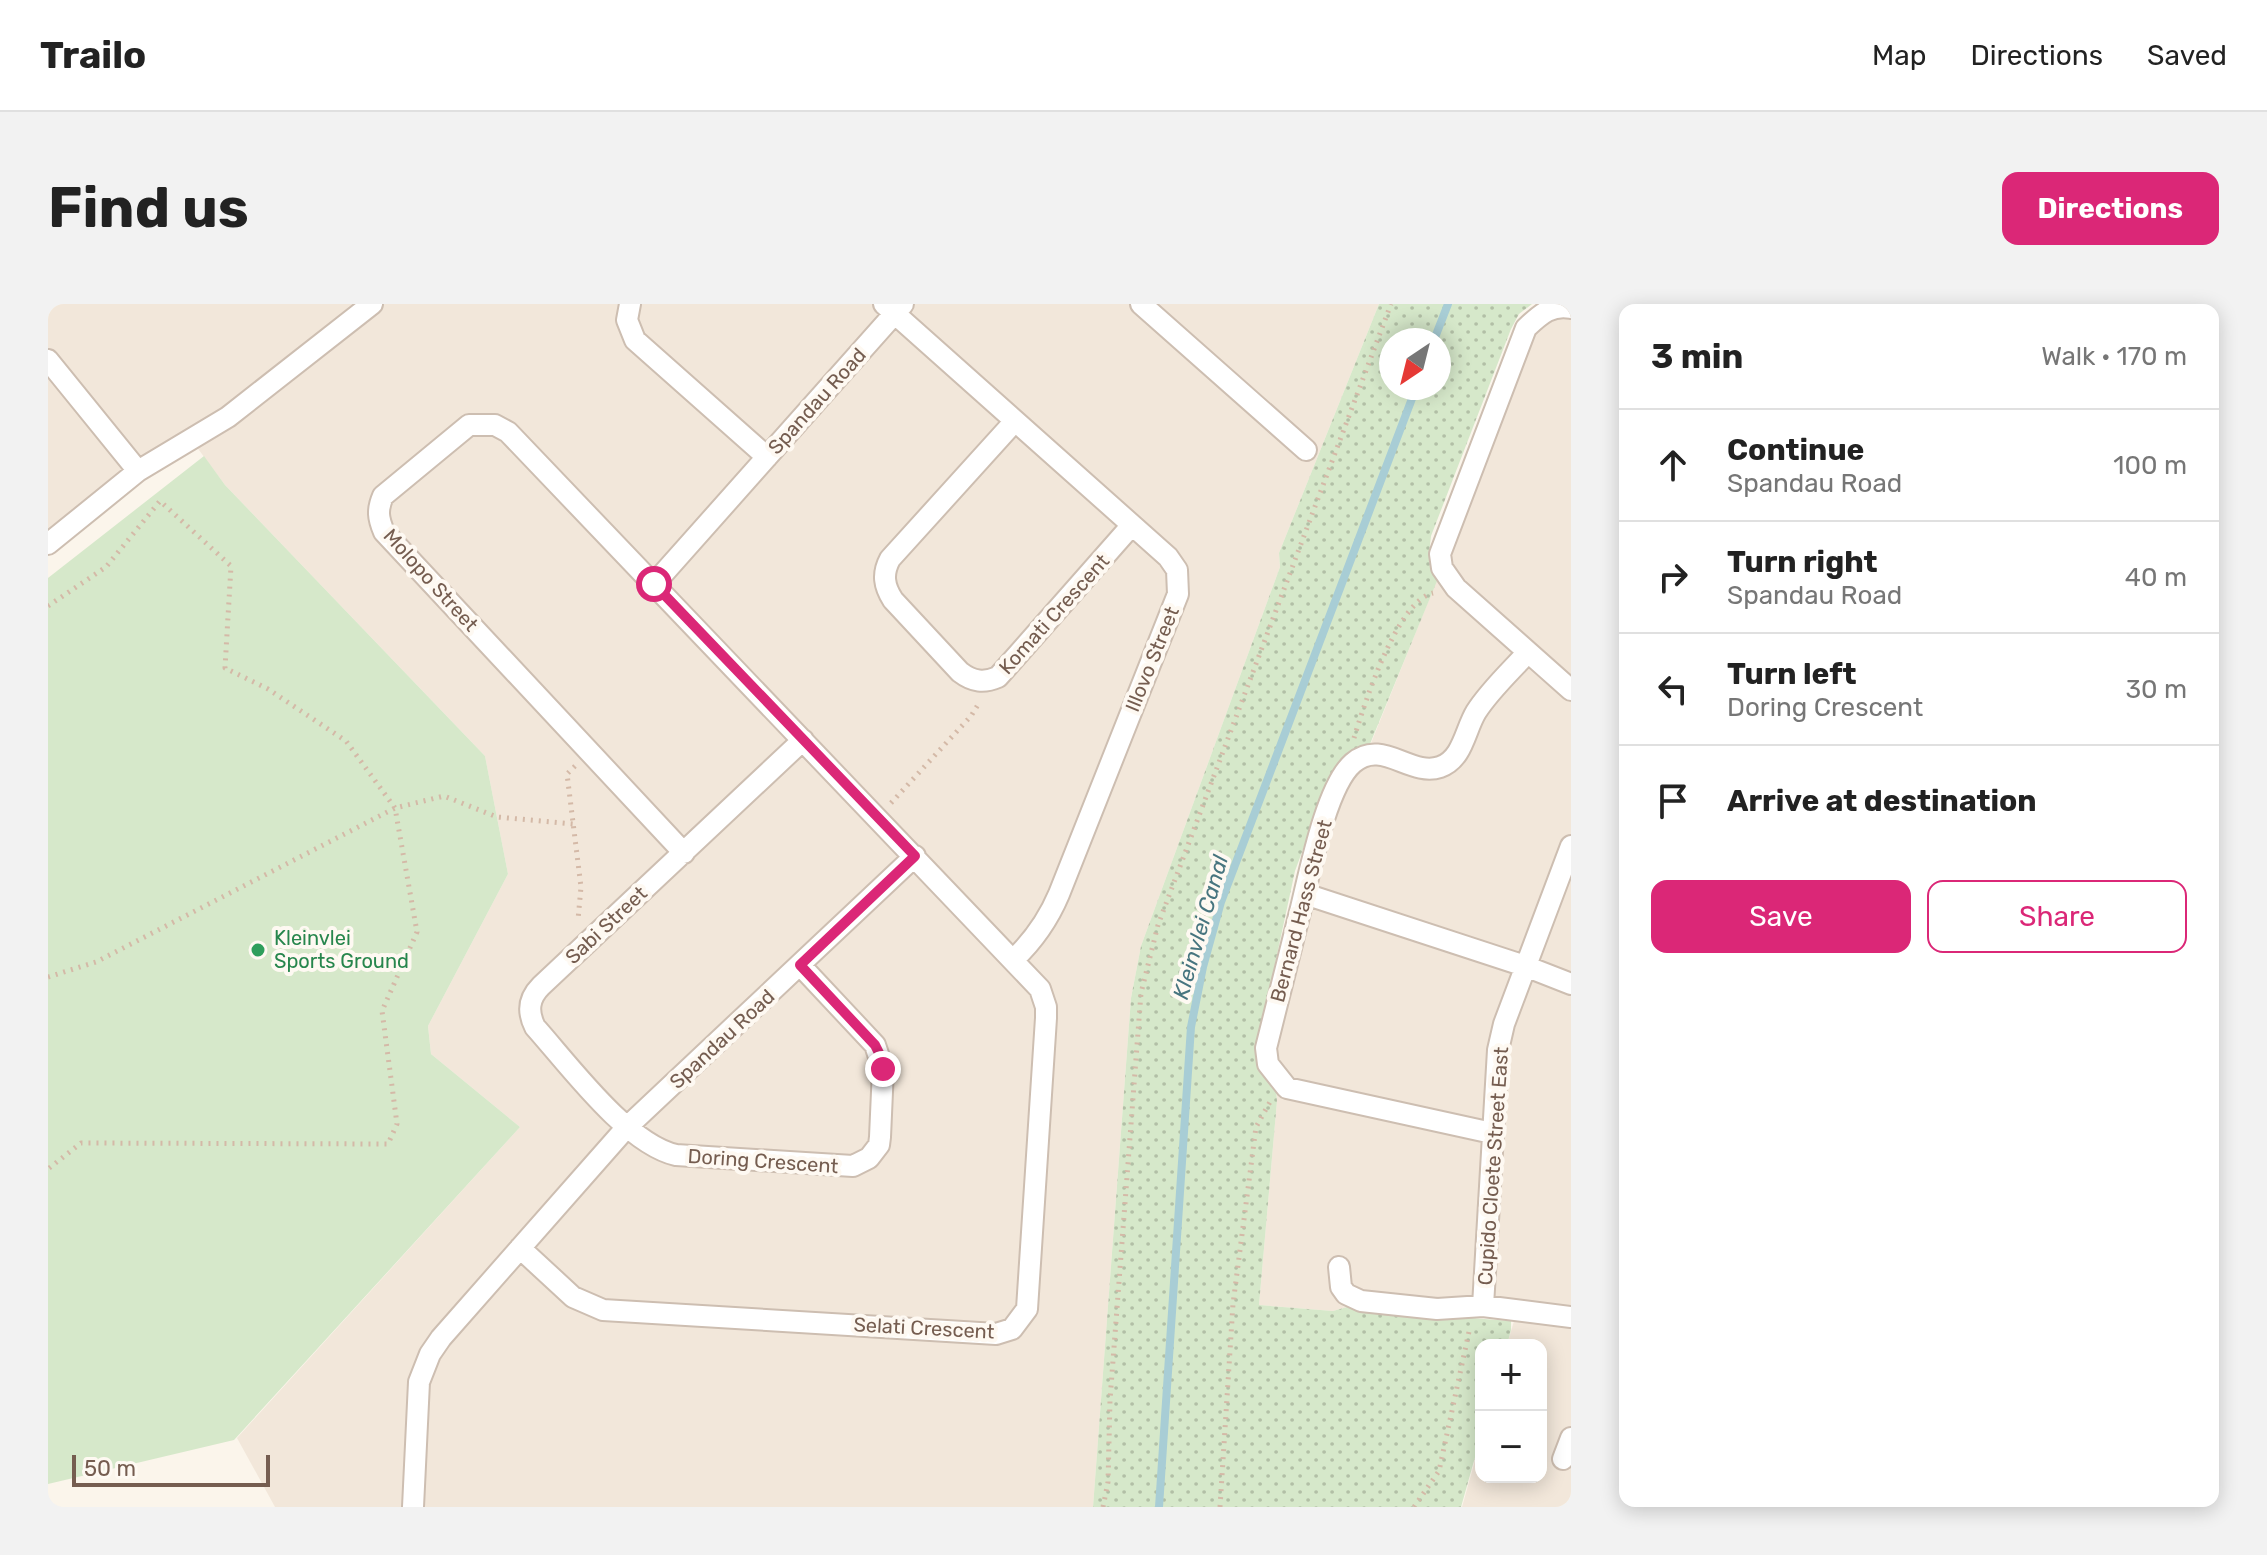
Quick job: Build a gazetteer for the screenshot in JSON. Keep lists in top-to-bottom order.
{
  "streets": {
    "street": [
      "Spandau Road",
      "Molopo Street",
      "Komati Crescent",
      "Illovo Street",
      "Bernard Hass Street",
      "Sabi Street",
      "Doring Crescent",
      "Cupido Cloete Street East",
      "Selati Crescent"
    ]
  },
  "crossings": [
    ["Spandau Road", "Molopo Street"],
    ["Spandau Road", "Illovo Street"],
    ["Spandau Road", "Sabi Street"],
    ["Spandau Road", "Doring Crescent"],
    ["Spandau Road", "Selati Crescent"],
    ["Molopo Street", "Sabi Street"],
    ["Komati Crescent", "Illovo Street"],
    ["Illovo Street", "Selati Crescent"],
    ["Sabi Street", "Doring Crescent"]
  ],
  "water": ["Kleinvlei Canal"],
  "places": ["Kleinvlei Sports Ground"],
  "scale_bar": "50 m",
  "north": "bottom left",
  "page": {
    "header": "Trailo",
    "nav": ["Map", "Directions", "Saved"],
    "buttons": [
      "Directions",
      ["Save", "Share"]
    ],
    "title": "Find us",
    "heading": ["3 min", "Walk · 170 m"],
    "list": [
      ["Continue", "Spandau Road", "100 m"],
      ["Turn right", "Spandau Road", "40 m"],
      ["Turn left", "Doring Crescent", "30 m"],
      "Arrive at destination"
    ],
    "map_buttons": ["+", "−"],
    "scale": "50 m"
  }
}
